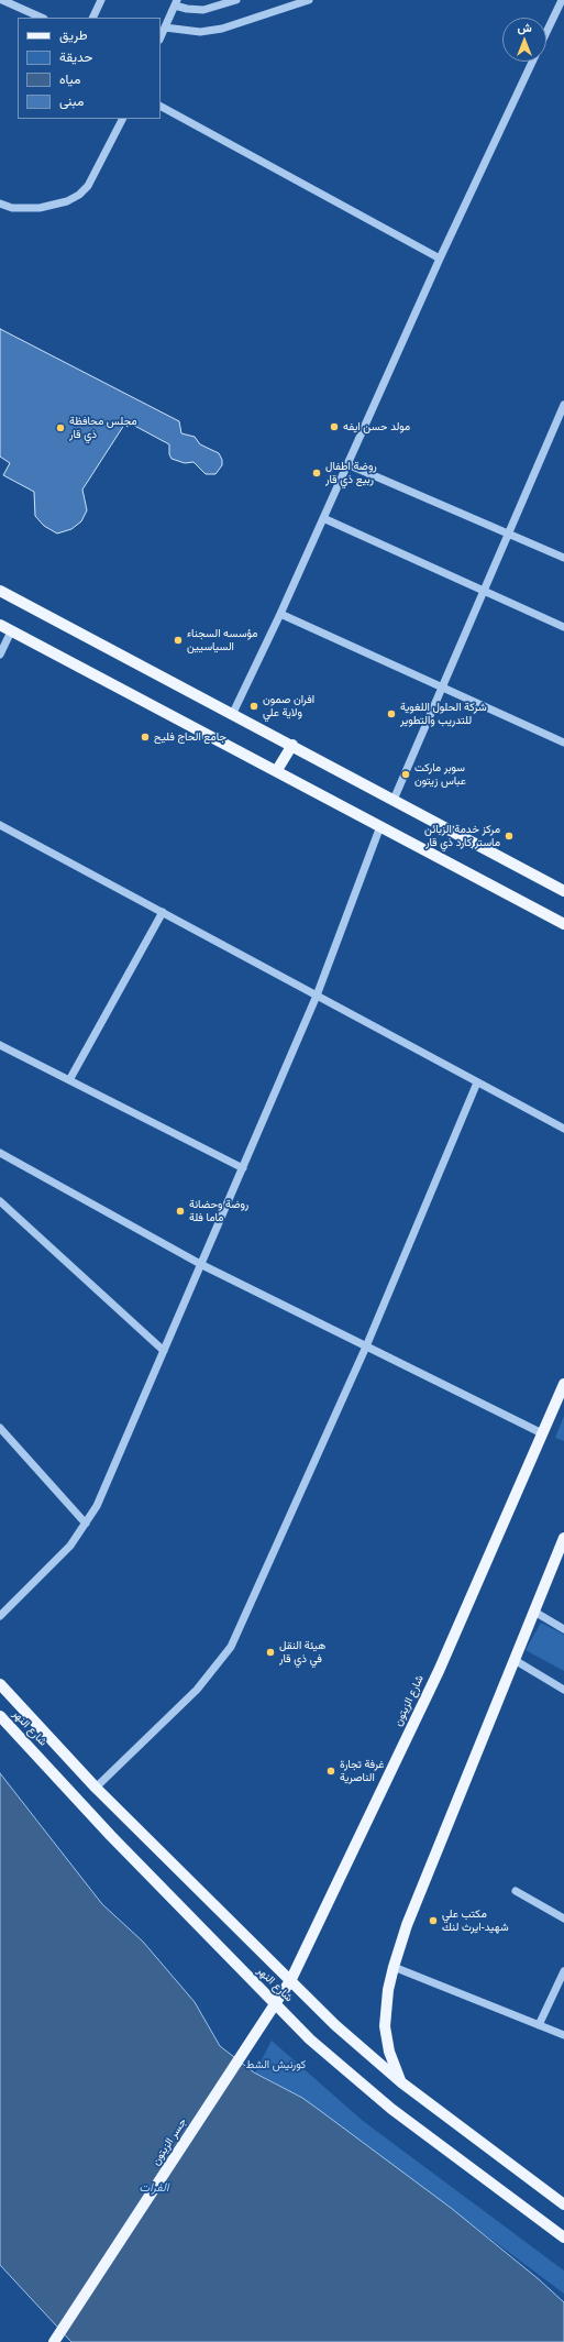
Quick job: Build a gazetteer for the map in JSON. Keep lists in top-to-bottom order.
{
  "streets": {
    "main road": ["شارع الزيتون", "شارع النهر", "جسر الزيتون"]
  },
  "crossings": [
    ["شارع الزيتون", "شارع النهر"],
    ["شارع الزيتون", "جسر الزيتون"]
  ],
  "water": ["الفرات"],
  "parks": ["كورنيش الشط"],
  "places": [
    "مولد حسن ايفه",
    "مجلس محافظة ذي قار",
    "روضة اطفال ربيع ذي قار",
    "مؤسسه السجناء السياسيين",
    "افران صمون ولاية علي",
    "شركة الحلول اللغوية للتدريب والتطوير",
    "جامع الحاج فليح",
    "سوبر ماركت عباس زيتون",
    "مركز خدمة الزبائن ماستر كارد ذي قار",
    "روضة وحضانة ماما فلة",
    "هيئة النقل في ذي قار",
    "غرفة تجارة الناصرية",
    "مكتب علي شهيد-ايرث لنك"
  ],
  "legend": [
    "طريق",
    "حديقة",
    "مياه",
    "مبنى"
  ],
  "north": "top"
}
